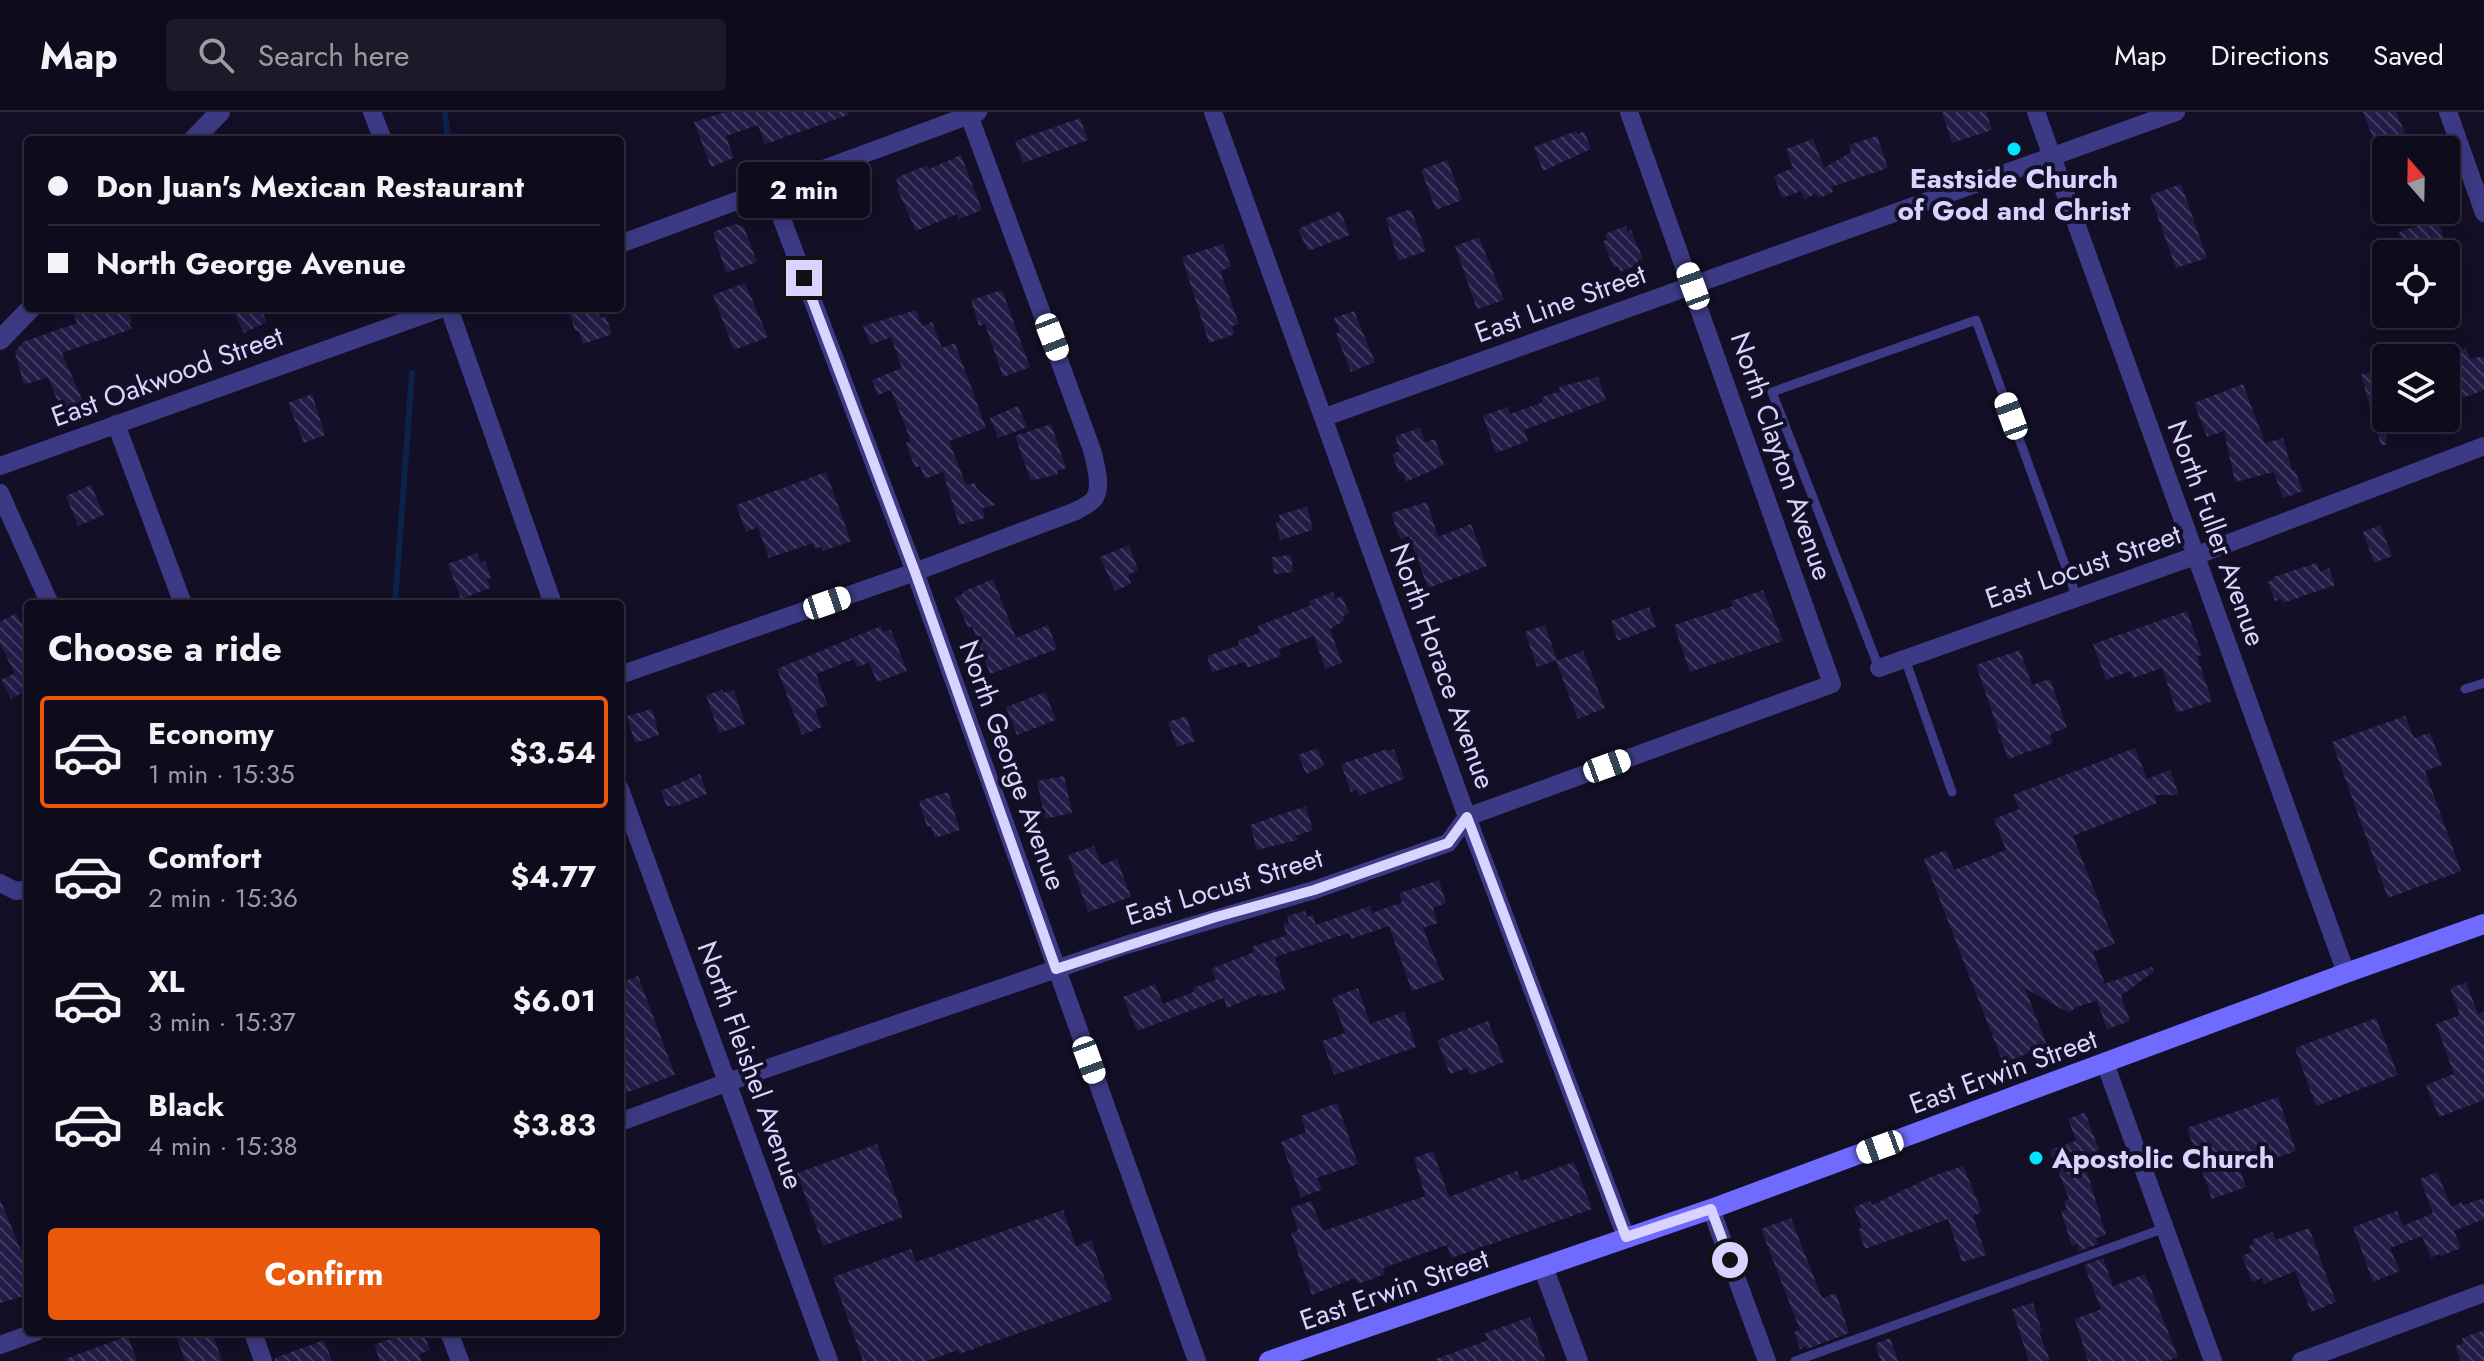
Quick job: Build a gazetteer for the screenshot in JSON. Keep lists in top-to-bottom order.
{
  "streets": {
    "main road": ["East Erwin Street"],
    "street": [
      "East Line Street",
      "East Oakwood Street",
      "North Clayton Avenue",
      "North Fuller Avenue",
      "East Locust Street",
      "North Horace Avenue",
      "North George Avenue",
      "North Fleishel Avenue"
    ]
  },
  "crossings": [
    ["East Line Street", "North Clayton Avenue"],
    ["East Line Street", "North Fuller Avenue"],
    ["East Line Street", "North Horace Avenue"],
    ["North Clayton Avenue", "East Locust Street"],
    ["North Fuller Avenue", "East Locust Street"],
    ["North Fuller Avenue", "East Erwin Street"],
    ["East Locust Street", "North Horace Avenue"],
    ["East Locust Street", "North George Avenue"],
    ["East Locust Street", "North Fleishel Avenue"],
    ["North Horace Avenue", "East Erwin Street"]
  ],
  "places": ["Eastside Church of God and Christ", "Apostolic Church"],
  "north": "top",
  "page": {
    "header": "Map",
    "search": "Search here",
    "nav": ["Map", "Directions", "Saved"],
    "banner": ["Don Juan's Mexican Restaurant", "North George Avenue"],
    "bubble": "2 min",
    "heading": "Choose a ride",
    "list": [
      {
        "name": "Economy",
        "note": "1 min · 15:35",
        "value": "$3.54"
      },
      {
        "name": "Comfort",
        "note": "2 min · 15:36",
        "value": "$4.77"
      },
      {
        "name": "XL",
        "note": "3 min · 15:37",
        "value": "$6.01"
      },
      {
        "name": "Black",
        "note": "4 min · 15:38",
        "value": "$3.83"
      }
    ],
    "buttons": "Confirm"
  }
}
